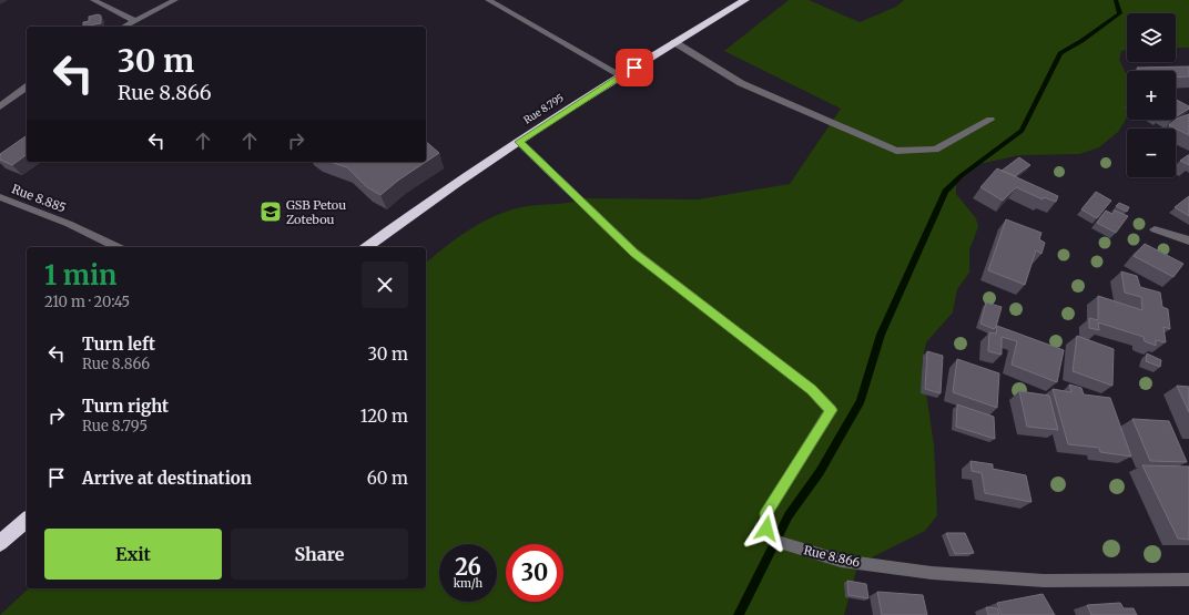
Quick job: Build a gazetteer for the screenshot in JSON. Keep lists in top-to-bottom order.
{
  "streets": {
    "highway": ["Rue 8.795"],
    "street": ["Rue 8.885", "Rue 8.866"]
  },
  "crossings": [
    ["Rue 8.795", "Rue 8.866"]
  ],
  "places": {
    "school or university": ["GSB Petou Zotebou"]
  },
  "page": {
    "map_buttons": ["+", "−"],
    "turn": ["30 m", "Rue 8.866"],
    "heading": ["1 min", "210 m · 20:45"],
    "list": [
      {
        "name": "Turn left",
        "note": "Rue 8.866",
        "value": "30 m"
      },
      {
        "name": "Turn right",
        "note": "Rue 8.795",
        "value": "120 m"
      },
      {
        "name": "Arrive at destination",
        "value": "60 m"
      }
    ],
    "buttons": ["Exit", "Share"],
    "speed": "26 km/h",
    "limit": "30"
  }
}
